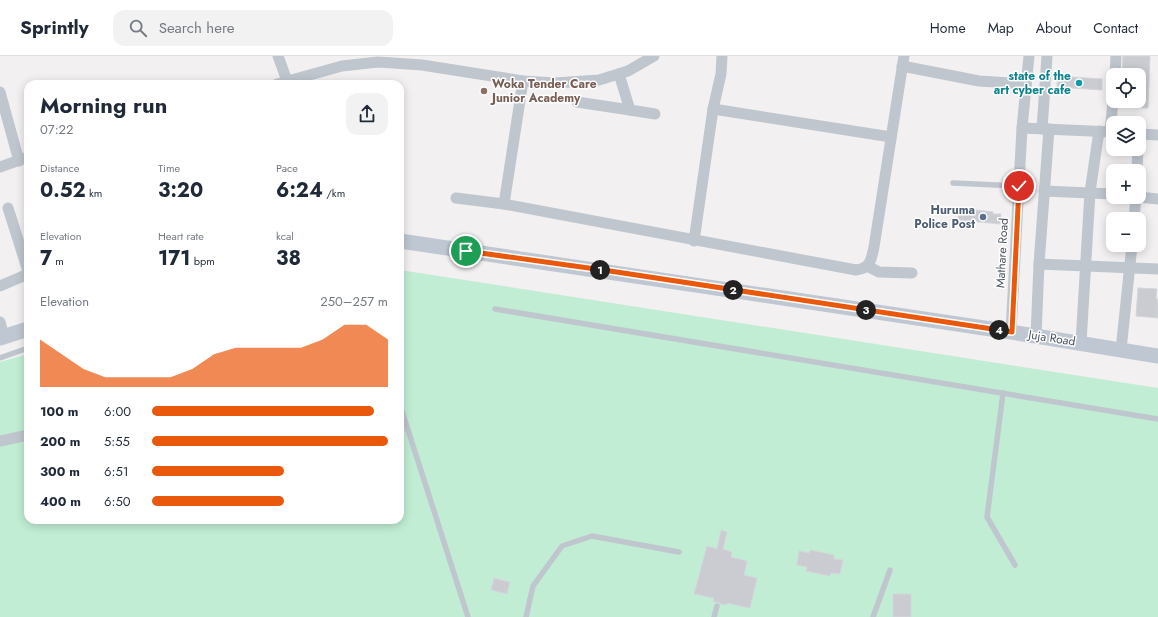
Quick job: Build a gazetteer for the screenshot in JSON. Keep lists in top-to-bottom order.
{
  "streets": {
    "main road": ["Juja Road"],
    "street": ["Mathare Road"]
  },
  "crossings": [
    ["Mathare Road", "Juja Road"]
  ],
  "places": ["state of the art cyber cafe", "Woka Tender Care Junior Academy", "Huruma Police Post"],
  "page": {
    "header": "Sprintly",
    "search": "Search here",
    "nav": [
      "Home",
      "Map",
      "About",
      "Contact"
    ],
    "map_buttons": ["+", "−"],
    "heading": ["Morning run", "07:22"],
    "stats": [
      ["Distance", "0.52 km"],
      ["Time", "3:20"],
      ["Pace", "6:24 /km"],
      ["Elevation", "7 m"],
      ["Heart rate", "171 bpm"],
      ["kcal", "38"]
    ],
    "pins": [
      "1",
      "2",
      "3",
      "4"
    ],
    "chart": ["Elevation", "250–257 m"],
    "list": [
      {
        "name": "100 m",
        "note": "6:00"
      },
      {
        "name": "200 m",
        "note": "5:55"
      },
      {
        "name": "300 m",
        "note": "6:51"
      },
      {
        "name": "400 m",
        "note": "6:50"
      }
    ]
  }
}
